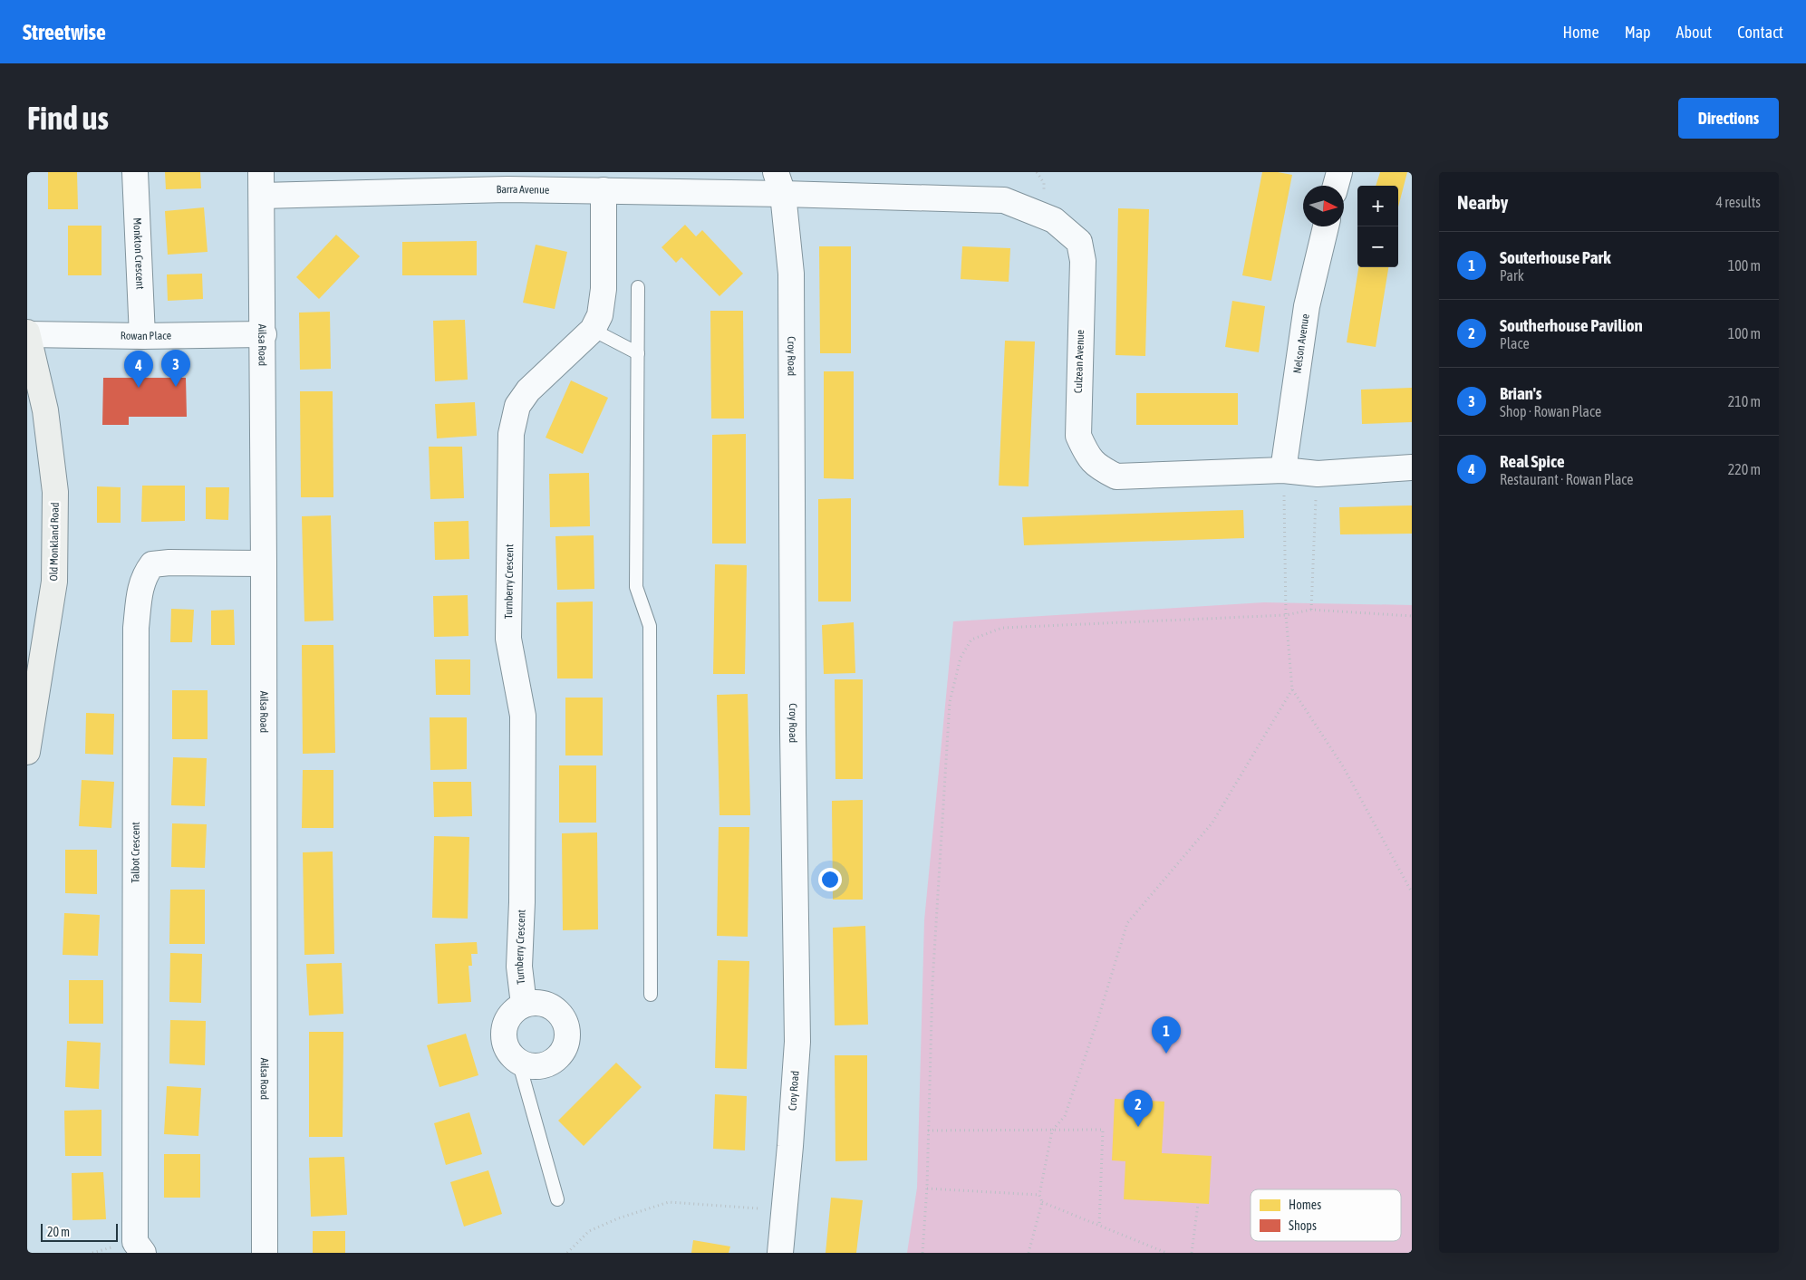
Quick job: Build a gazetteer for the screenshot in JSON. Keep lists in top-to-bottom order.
{
  "streets": {
    "street": [
      "Barra Avenue",
      "Monkton Crescent",
      "Rowan Place",
      "Nelson Avenue",
      "Ailsa Road",
      "Croy Road",
      "Culzean Avenue",
      "Old Monkland Road",
      "Turnberry Crescent",
      "Talbot Crescent"
    ]
  },
  "crossings": [
    ["Barra Avenue", "Ailsa Road"],
    ["Barra Avenue", "Croy Road"],
    ["Barra Avenue", "Culzean Avenue"],
    ["Barra Avenue", "Turnberry Crescent"],
    ["Monkton Crescent", "Rowan Place"],
    ["Rowan Place", "Ailsa Road"],
    ["Rowan Place", "Old Monkland Road"],
    ["Nelson Avenue", "Culzean Avenue"],
    ["Ailsa Road", "Talbot Crescent"],
    ["Croy Road", "Culzean Avenue"]
  ],
  "legend": ["Homes", "Shops"],
  "scale_bar": "20 m",
  "north": "right",
  "page": {
    "header": "Streetwise",
    "nav": [
      "Home",
      "Map",
      "About",
      "Contact"
    ],
    "buttons": "Directions",
    "title": "Find us",
    "heading": ["Nearby", "4 results"],
    "map_buttons": ["+", "−"],
    "list": [
      {
        "mark": "1",
        "name": "Souterhouse Park",
        "note": "Park",
        "value": "100 m"
      },
      {
        "mark": "2",
        "name": "Southerhouse Pavilion",
        "note": "Place",
        "value": "100 m"
      },
      {
        "mark": "3",
        "name": "Brian's",
        "note": "Shop · Rowan Place",
        "value": "210 m"
      },
      {
        "mark": "4",
        "name": "Real Spice",
        "note": "Restaurant · Rowan Place",
        "value": "220 m"
      }
    ],
    "pins": [
      "3",
      "4",
      "1",
      "2"
    ],
    "scale": "20 m"
  }
}
